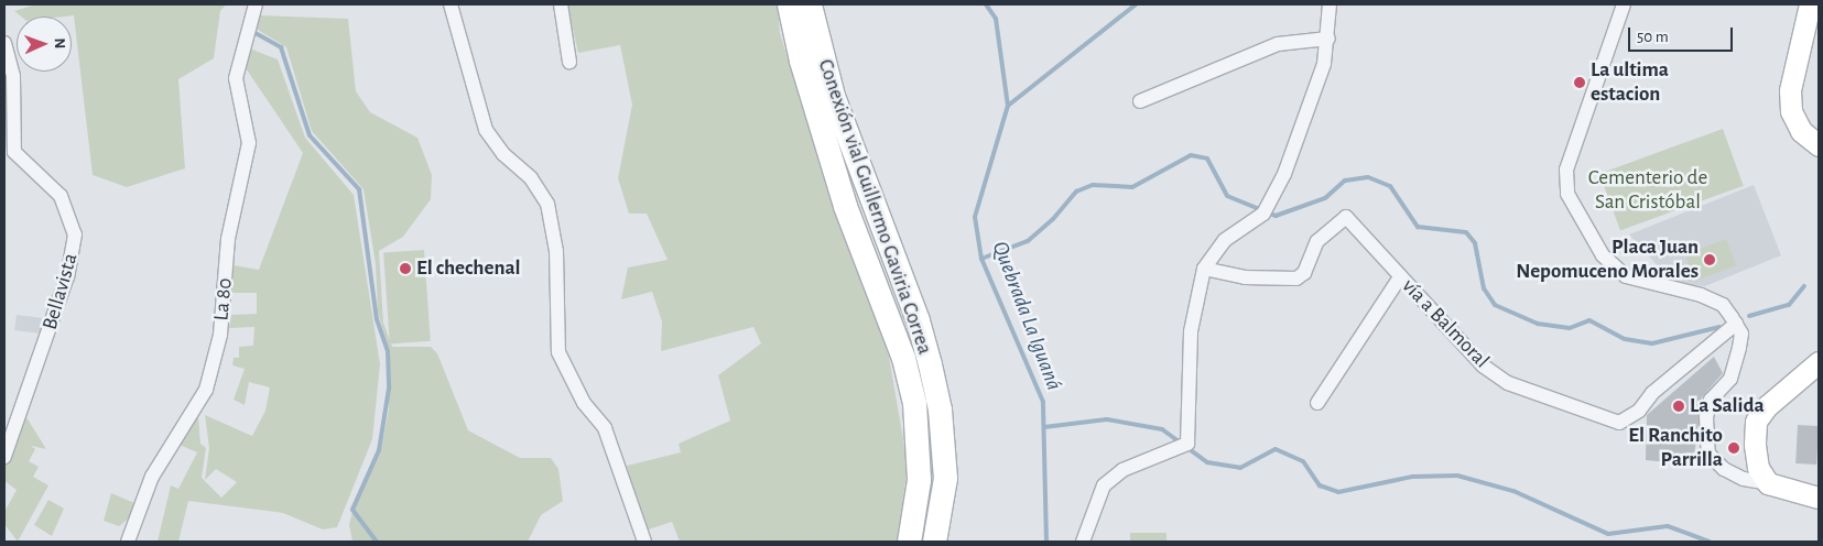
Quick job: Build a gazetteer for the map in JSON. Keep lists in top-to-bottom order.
{
  "streets": {
    "highway": ["Conexión vial Guillermo Gaviria Correa"],
    "street": ["Bellavista", "La 80", "vía a Balmoral"]
  },
  "water": ["Quebrada La Iguaná"],
  "parks": ["Cementerio de San Cristóbal"],
  "places": [
    "La ultima estacion",
    "Placa Juan Nepomuceno Morales",
    "El chechenal",
    "La Salida",
    "El Ranchito Parrilla"
  ],
  "scale_bar": "50 m",
  "north": "right"
}
